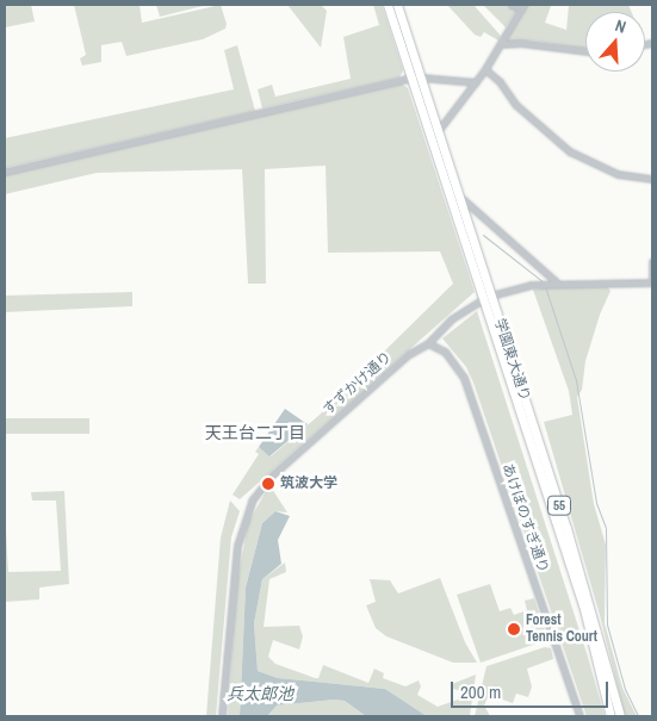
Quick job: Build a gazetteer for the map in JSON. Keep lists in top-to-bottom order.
{
  "streets": {
    "main road": ["学園東大通り", "55"],
    "street": ["すずかけ通り", "あけぼのすぎ通り"]
  },
  "crossings": [
    ["学園東大通り", "すずかけ通り"],
    ["すずかけ通り", "あけぼのすぎ通り"]
  ],
  "districts": ["天王台二丁目"],
  "water": ["兵太郎池"],
  "places": ["筑波大学", "Forest Tennis Court"],
  "scale_bar": "200 m",
  "north": "top"
}
